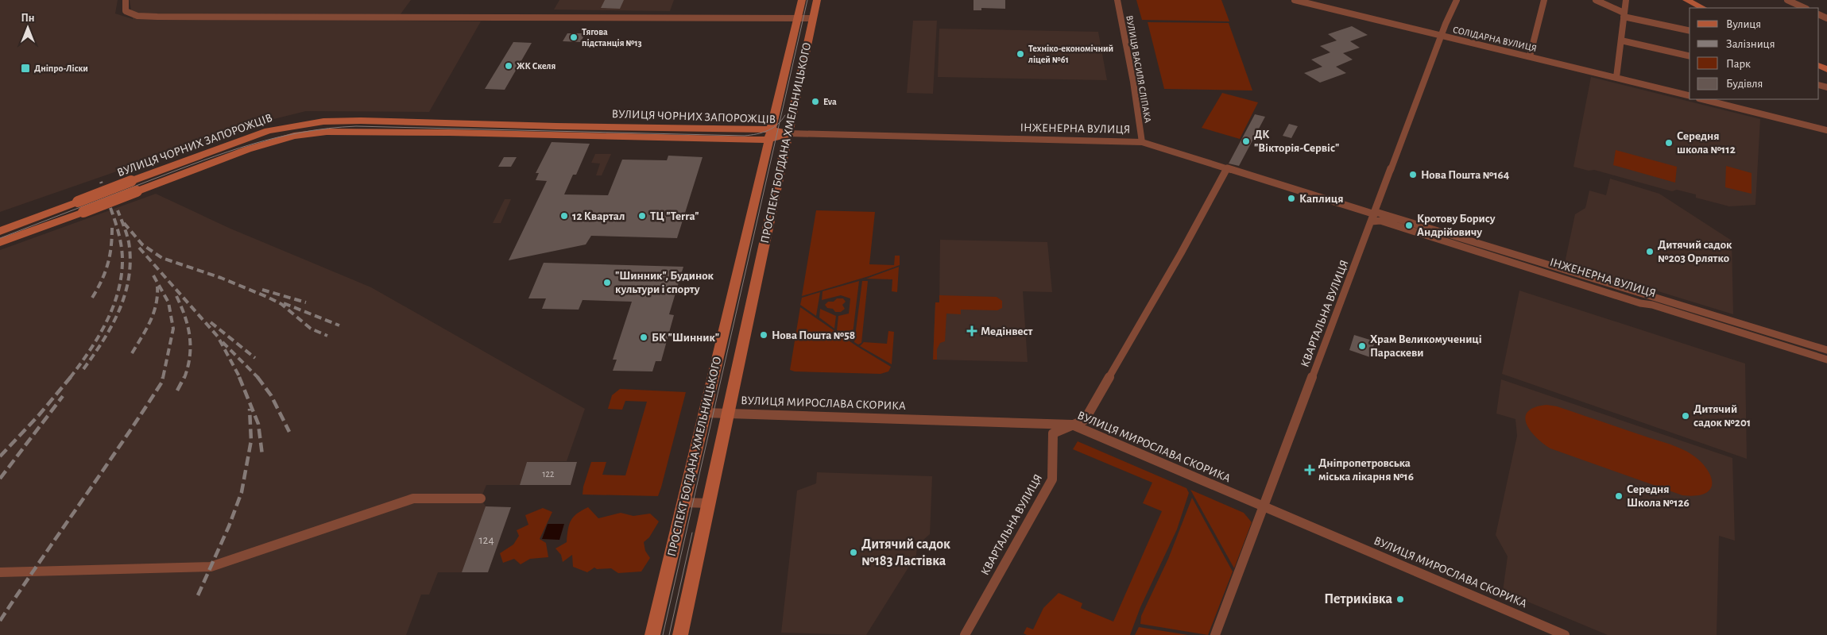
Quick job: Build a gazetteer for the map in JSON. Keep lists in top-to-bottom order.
{
  "streets": {
    "main road": ["ВУЛИЦЯ ЧОРНИХ ЗАПОРОЖЦІВ", "ПРОСПЕКТ БОГДАНА ХМЕЛЬНИЦЬКОГО"],
    "street": [
      "СОЛІДАРНА ВУЛИЦЯ",
      "ВУЛИЦЯ ВАСИЛЯ СЛІПАКА",
      "ІНЖЕНЕРНА ВУЛИЦЯ",
      "КВАРТАЛЬНА ВУЛИЦЯ",
      "ВУЛИЦЯ МИРОСЛАВА СКОРИКА"
    ]
  },
  "crossings": [
    ["СОЛІДАРНА ВУЛИЦЯ", "КВАРТАЛЬНА ВУЛИЦЯ"],
    ["ВУЛИЦЯ ВАСИЛЯ СЛІПАКА", "ІНЖЕНЕРНА ВУЛИЦЯ"],
    ["ВУЛИЦЯ ЧОРНИХ ЗАПОРОЖЦІВ", "ІНЖЕНЕРНА ВУЛИЦЯ"],
    ["ВУЛИЦЯ ЧОРНИХ ЗАПОРОЖЦІВ", "ПРОСПЕКТ БОГДАНА ХМЕЛЬНИЦЬКОГО"],
    ["ІНЖЕНЕРНА ВУЛИЦЯ", "ПРОСПЕКТ БОГДАНА ХМЕЛЬНИЦЬКОГО"],
    ["ІНЖЕНЕРНА ВУЛИЦЯ", "КВАРТАЛЬНА ВУЛИЦЯ"],
    ["ПРОСПЕКТ БОГДАНА ХМЕЛЬНИЦЬКОГО", "ВУЛИЦЯ МИРОСЛАВА СКОРИКА"],
    ["КВАРТАЛЬНА ВУЛИЦЯ", "ВУЛИЦЯ МИРОСЛАВА СКОРИКА"]
  ],
  "places": {
    "other": [
      "Тягова пiдстанцiя №13",
      "Техніко-економічний ліцей №61",
      "ЖК Скеля",
      "Eva",
      "ДК \"Вікторія-Сервіс\"",
      "Середня школа №112",
      "Нова Пошта №164",
      "Каплиця",
      "12 Квартал",
      "ТЦ \"Terra\"",
      "Кротову Борису Андрійовичу",
      "Дитячий садок №203 Орлятко",
      "\"Шинник\", Будинок культури і спорту",
      "Нова Пошта №58",
      "БК \"Шинник\"",
      "Храм Великомучениці Параскеви",
      "Дитячий садок №201",
      "Середня Школа №126",
      "Дитячий садок №183 Ластівка",
      "Петриківка"
    ],
    "transit": ["Дніпро-Ліски"],
    "health": ["Медінвест", "Дніпропетровська міська лікарня №16"]
  },
  "house_numbers": ["122", "124"],
  "legend": [
    "Вулиця",
    "Залізниця",
    "Парк",
    "Будівля"
  ],
  "north": "top"
}
